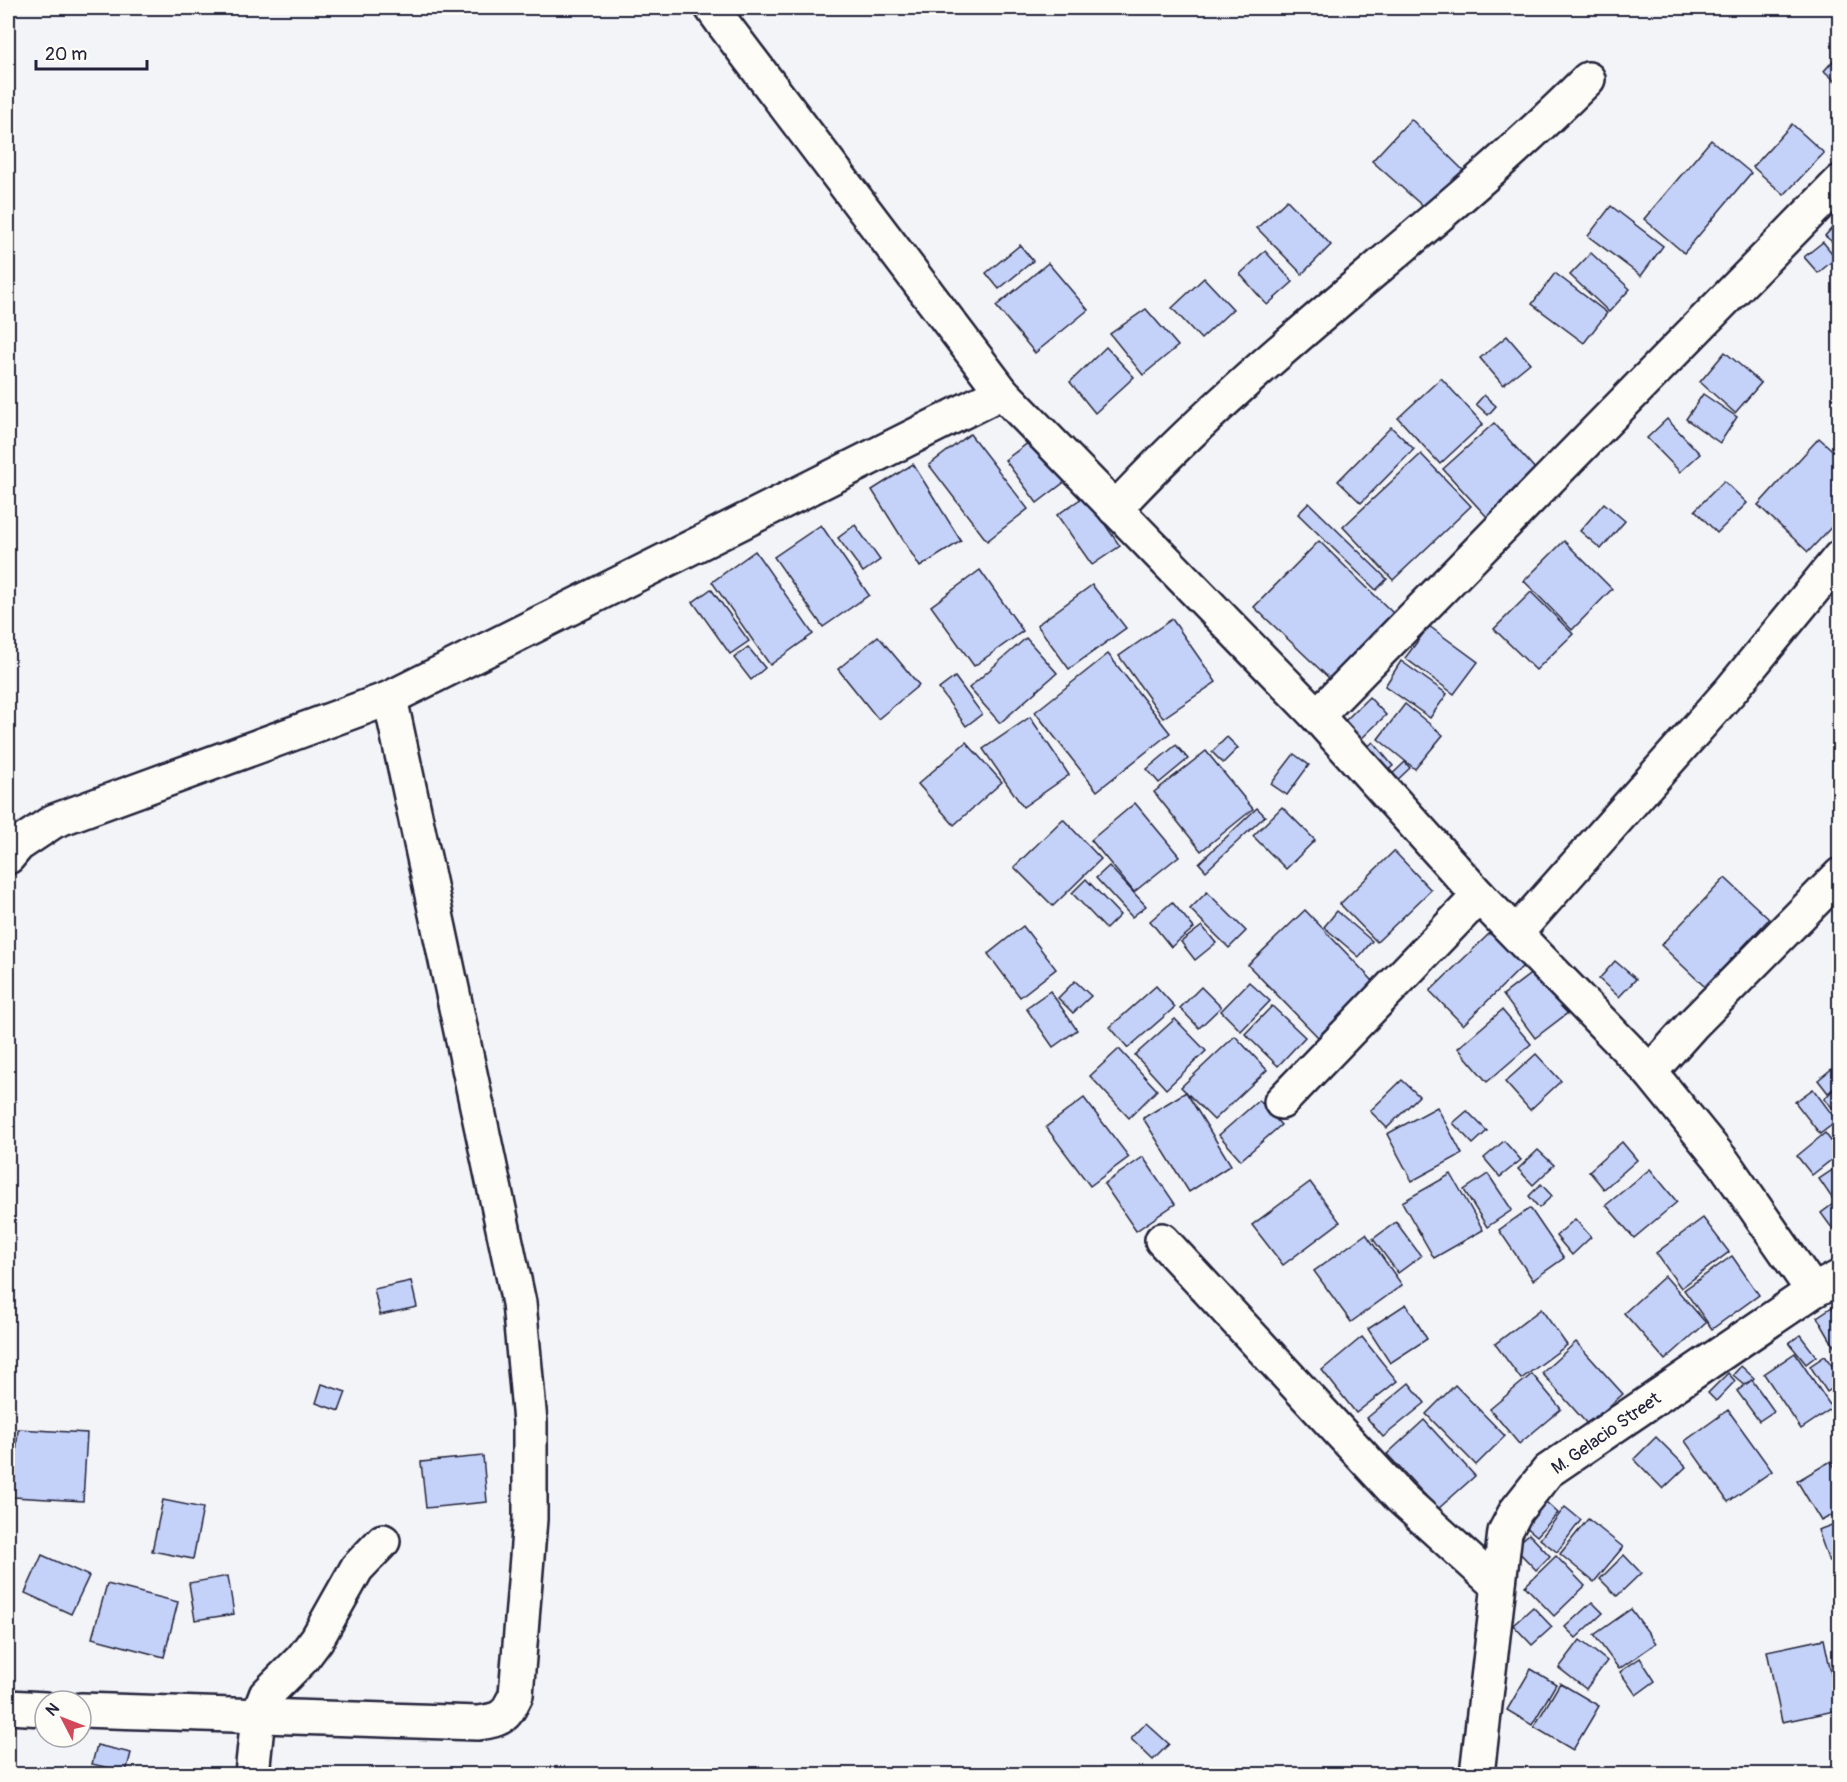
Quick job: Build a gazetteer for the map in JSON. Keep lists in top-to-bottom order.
{
  "streets": {
    "street": ["M. Gelacio Street"]
  },
  "scale_bar": "20 m",
  "north": "top left"
}
